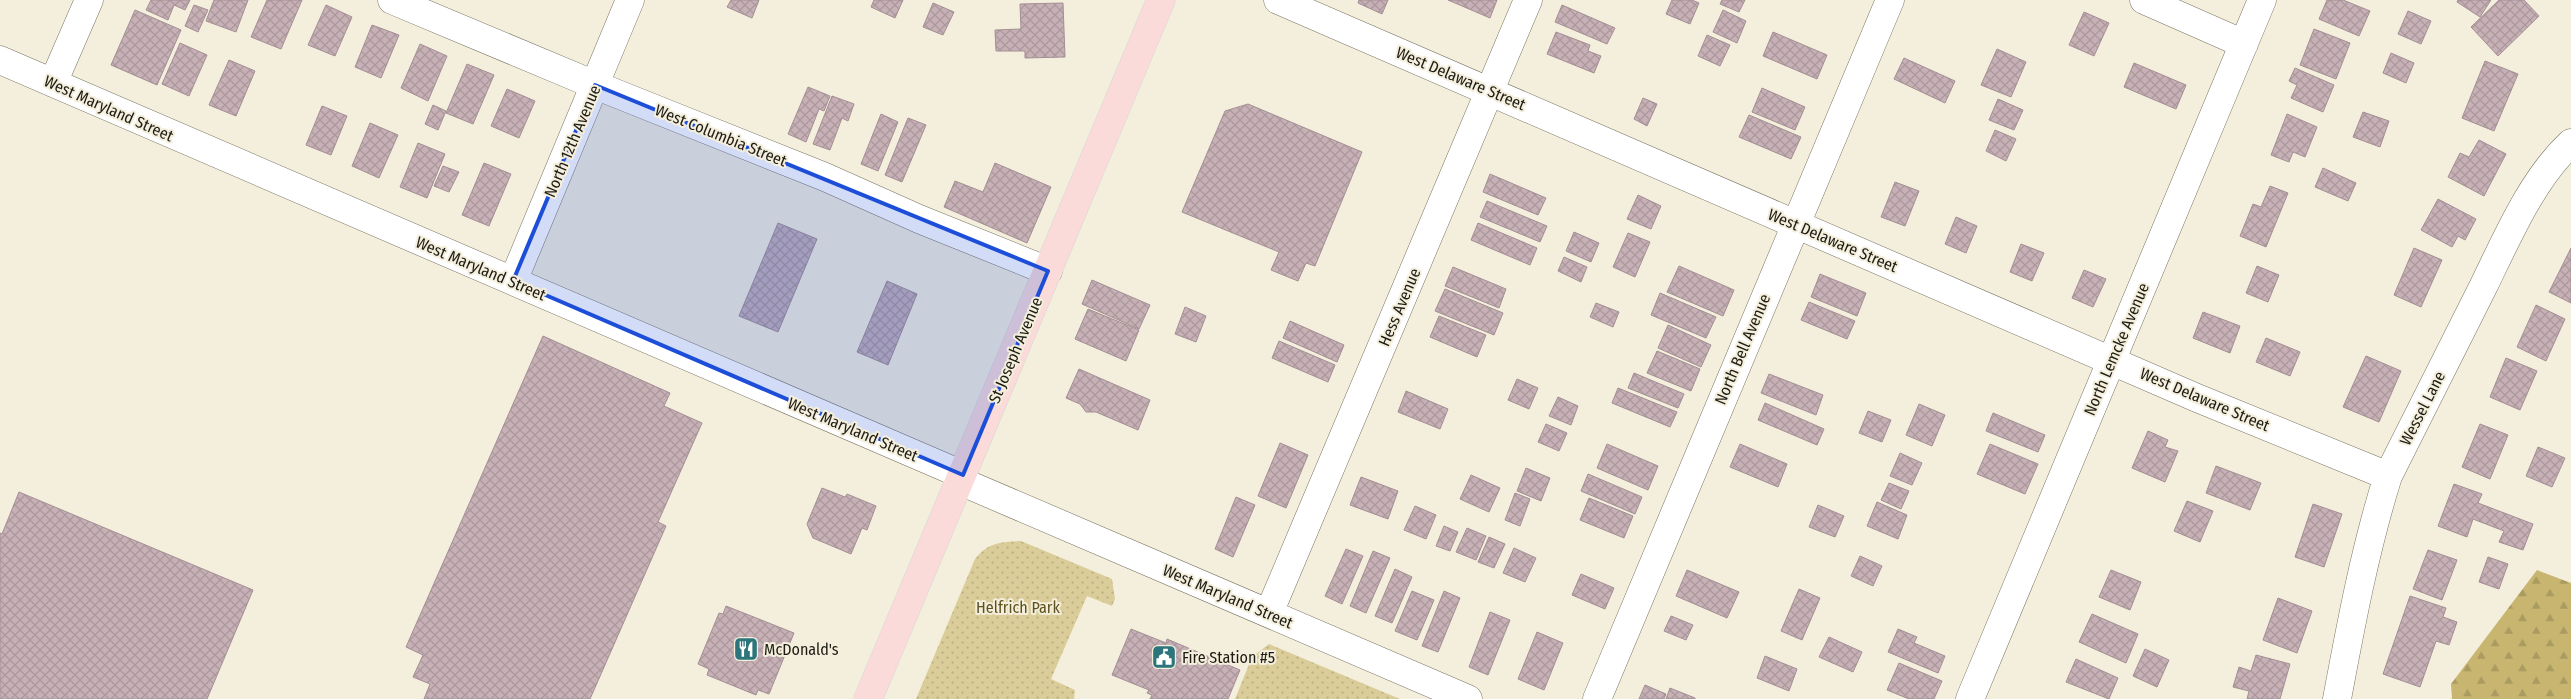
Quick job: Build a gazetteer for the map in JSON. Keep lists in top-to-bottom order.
{
  "streets": {
    "main road": ["St Joseph Avenue"],
    "street": [
      "West Delaware Street",
      "West Maryland Street",
      "West Columbia Street",
      "North 12th Avenue",
      "Hess Avenue",
      "North Bell Avenue",
      "North Lemcke Avenue",
      "Wessel Lane"
    ]
  },
  "crossings": [
    ["West Delaware Street", "Hess Avenue"],
    ["West Delaware Street", "North Bell Avenue"],
    ["West Delaware Street", "North Lemcke Avenue"],
    ["West Delaware Street", "Wessel Lane"],
    ["West Maryland Street", "North 12th Avenue"],
    ["West Maryland Street", "Hess Avenue"],
    ["West Maryland Street", "St Joseph Avenue"],
    ["West Columbia Street", "North 12th Avenue"],
    ["West Columbia Street", "St Joseph Avenue"]
  ],
  "parks": ["Helfrich Park"],
  "places": {
    "restaurant": ["McDonald's"],
    "public building": ["Fire Station #5"]
  }
}
